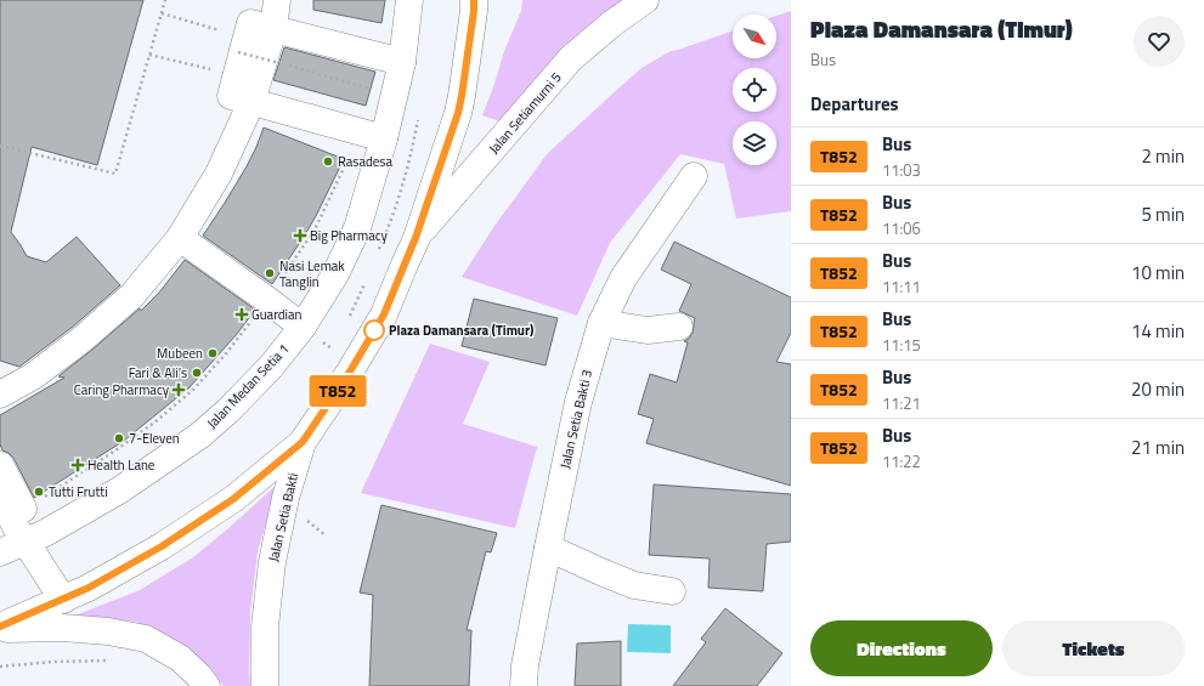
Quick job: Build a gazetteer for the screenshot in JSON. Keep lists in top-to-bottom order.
{
  "streets": {
    "street": [
      "Jalan Setiamurni 5",
      "Jalan Medan Setia 1",
      "Jalan Setia Bakti 3",
      "Jalan Setia Bakti"
    ]
  },
  "places": {
    "other": [
      "Rasadesa",
      "Nasi Lemak Tanglin",
      "Plaza Damansara (Timur)",
      "Mubeen",
      "Fari & Ali’s",
      "7-Eleven",
      "Tutti Frutti"
    ],
    "health": [
      "Big Pharmacy",
      "Guardian",
      "Caring Pharmacy",
      "Health Lane"
    ]
  },
  "lines": ["bus line T852"],
  "north": "bottom right",
  "page": {
    "on_map": "T852",
    "heading": [
      ["Plaza Damansara (Timur)", "Bus"],
      "Departures"
    ],
    "list": [
      {
        "mark": "T852",
        "name": "Bus",
        "note": "11:03",
        "value": "2 min"
      },
      {
        "mark": "T852",
        "name": "Bus",
        "note": "11:06",
        "value": "5 min"
      },
      {
        "mark": "T852",
        "name": "Bus",
        "note": "11:11",
        "value": "10 min"
      },
      {
        "mark": "T852",
        "name": "Bus",
        "note": "11:15",
        "value": "14 min"
      },
      {
        "mark": "T852",
        "name": "Bus",
        "note": "11:21",
        "value": "20 min"
      },
      {
        "mark": "T852",
        "name": "Bus",
        "note": "11:22",
        "value": "21 min"
      }
    ],
    "buttons": ["Directions", "Tickets"]
  }
}
